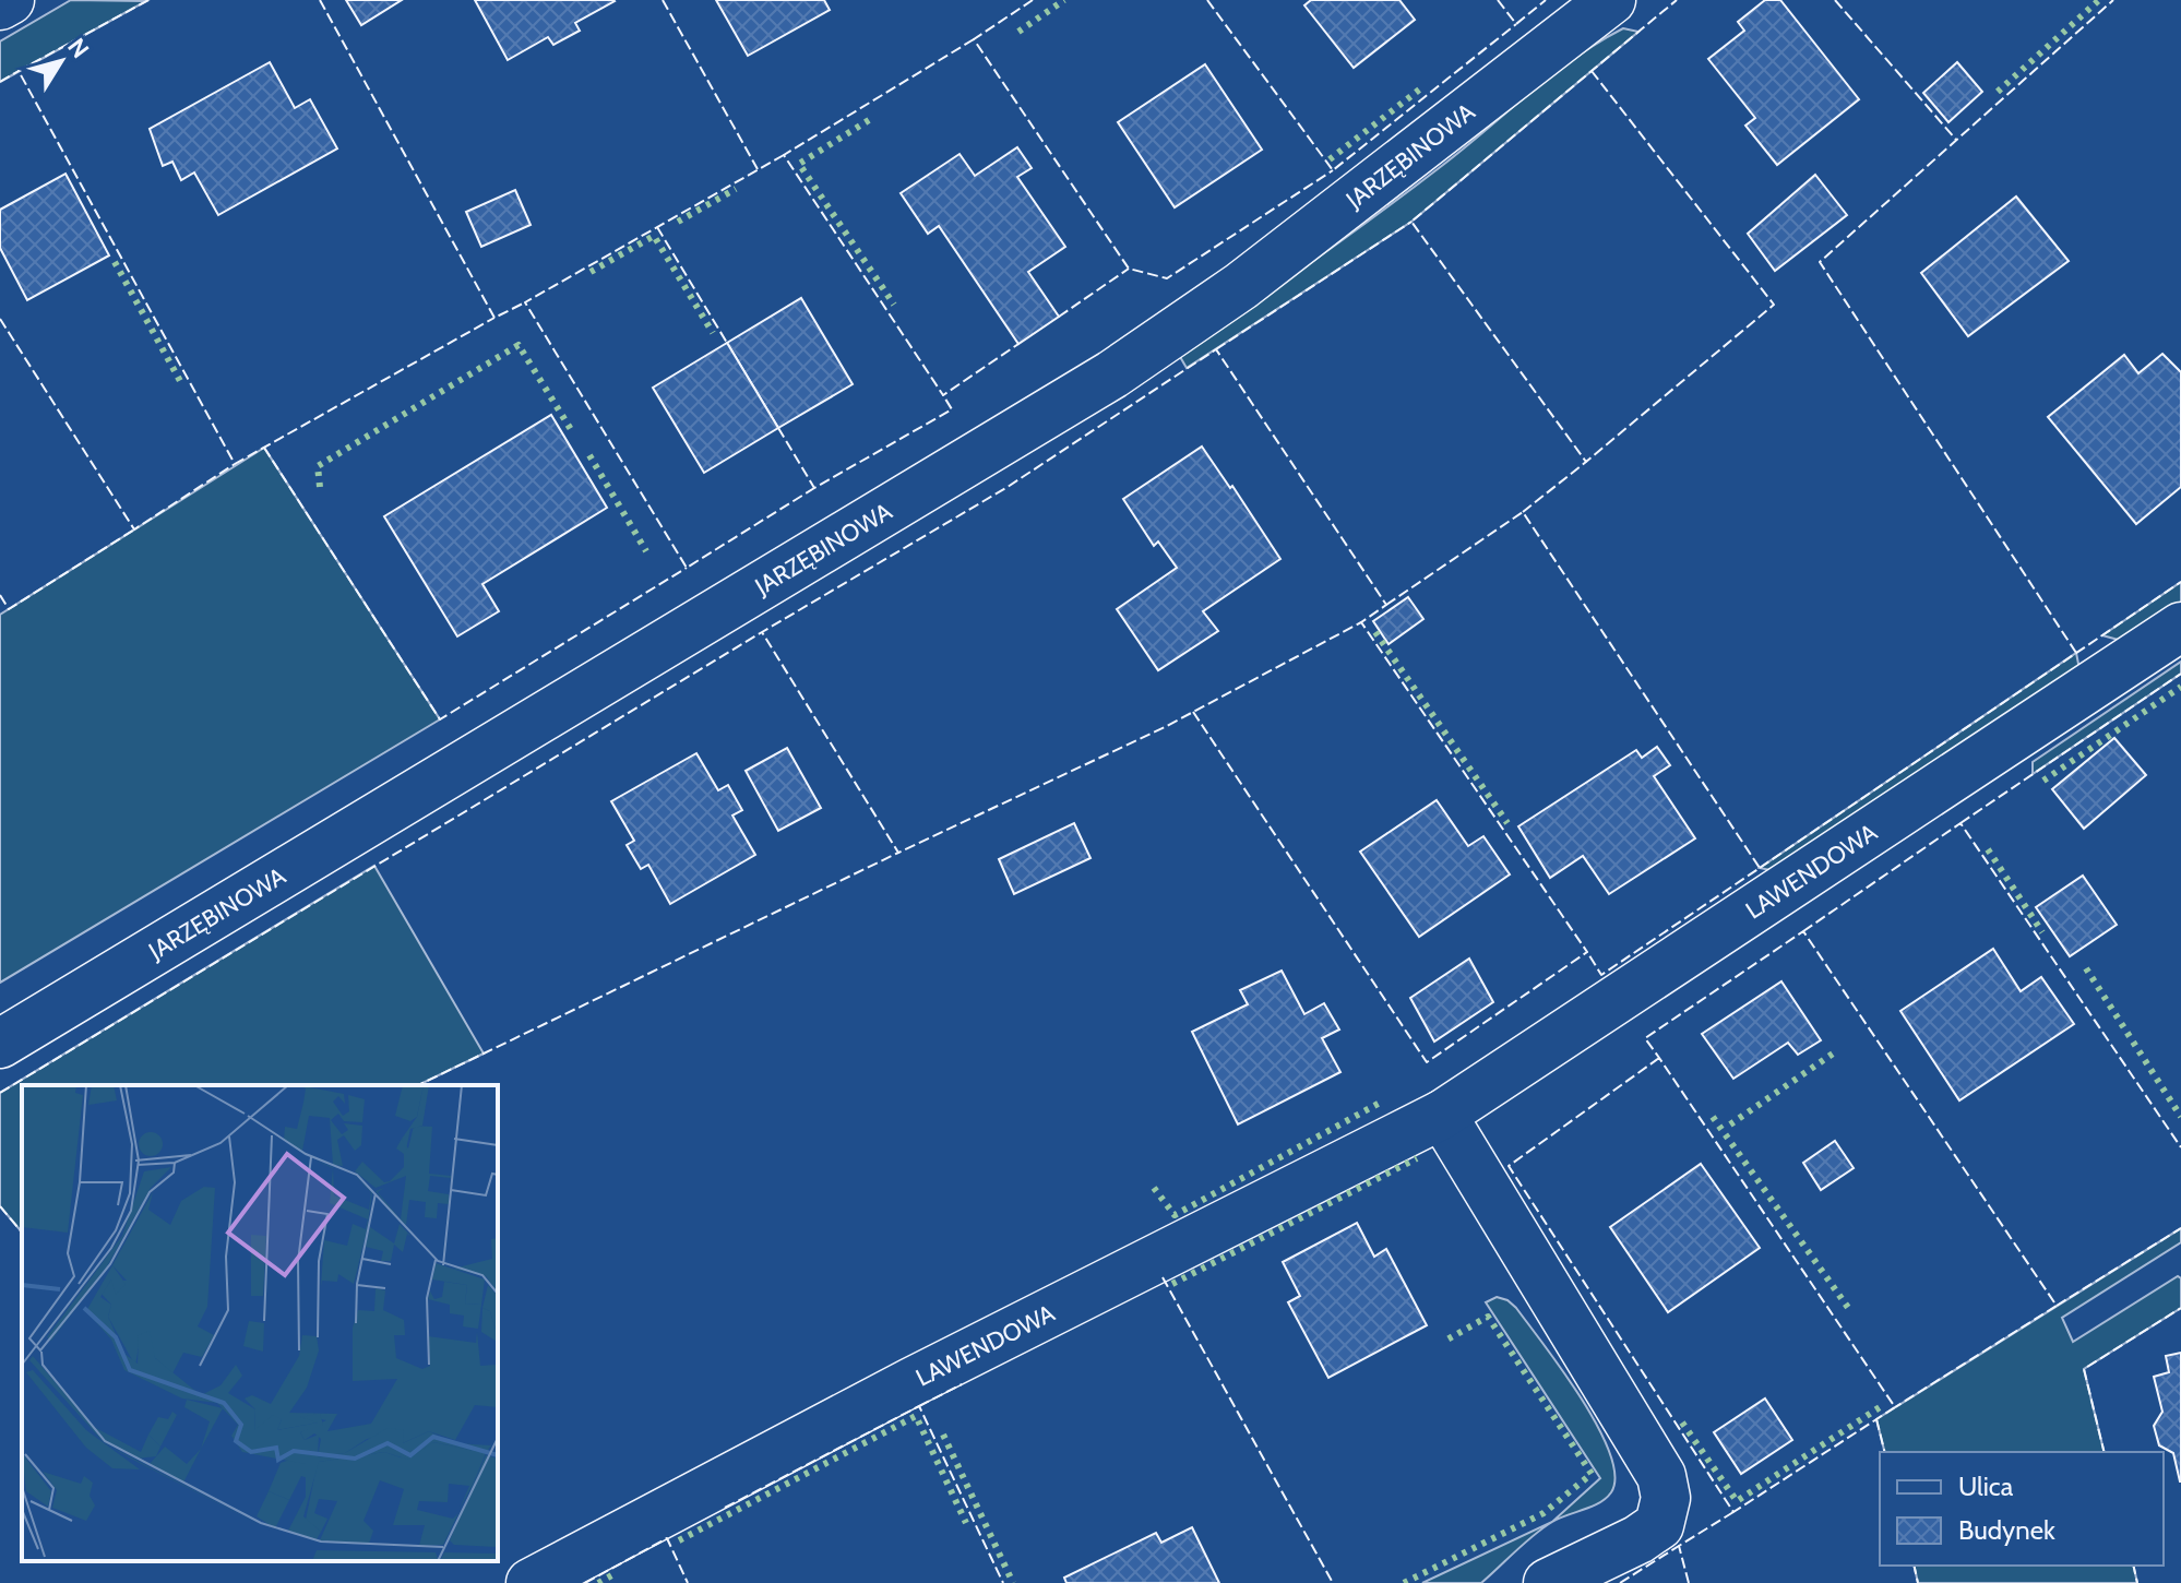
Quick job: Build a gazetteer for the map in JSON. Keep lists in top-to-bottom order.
{
  "streets": {
    "street": ["JARZĘBINOWA", "LAWENDOWA"]
  },
  "legend": ["Ulica", "Budynek"],
  "north": "top right"
}
